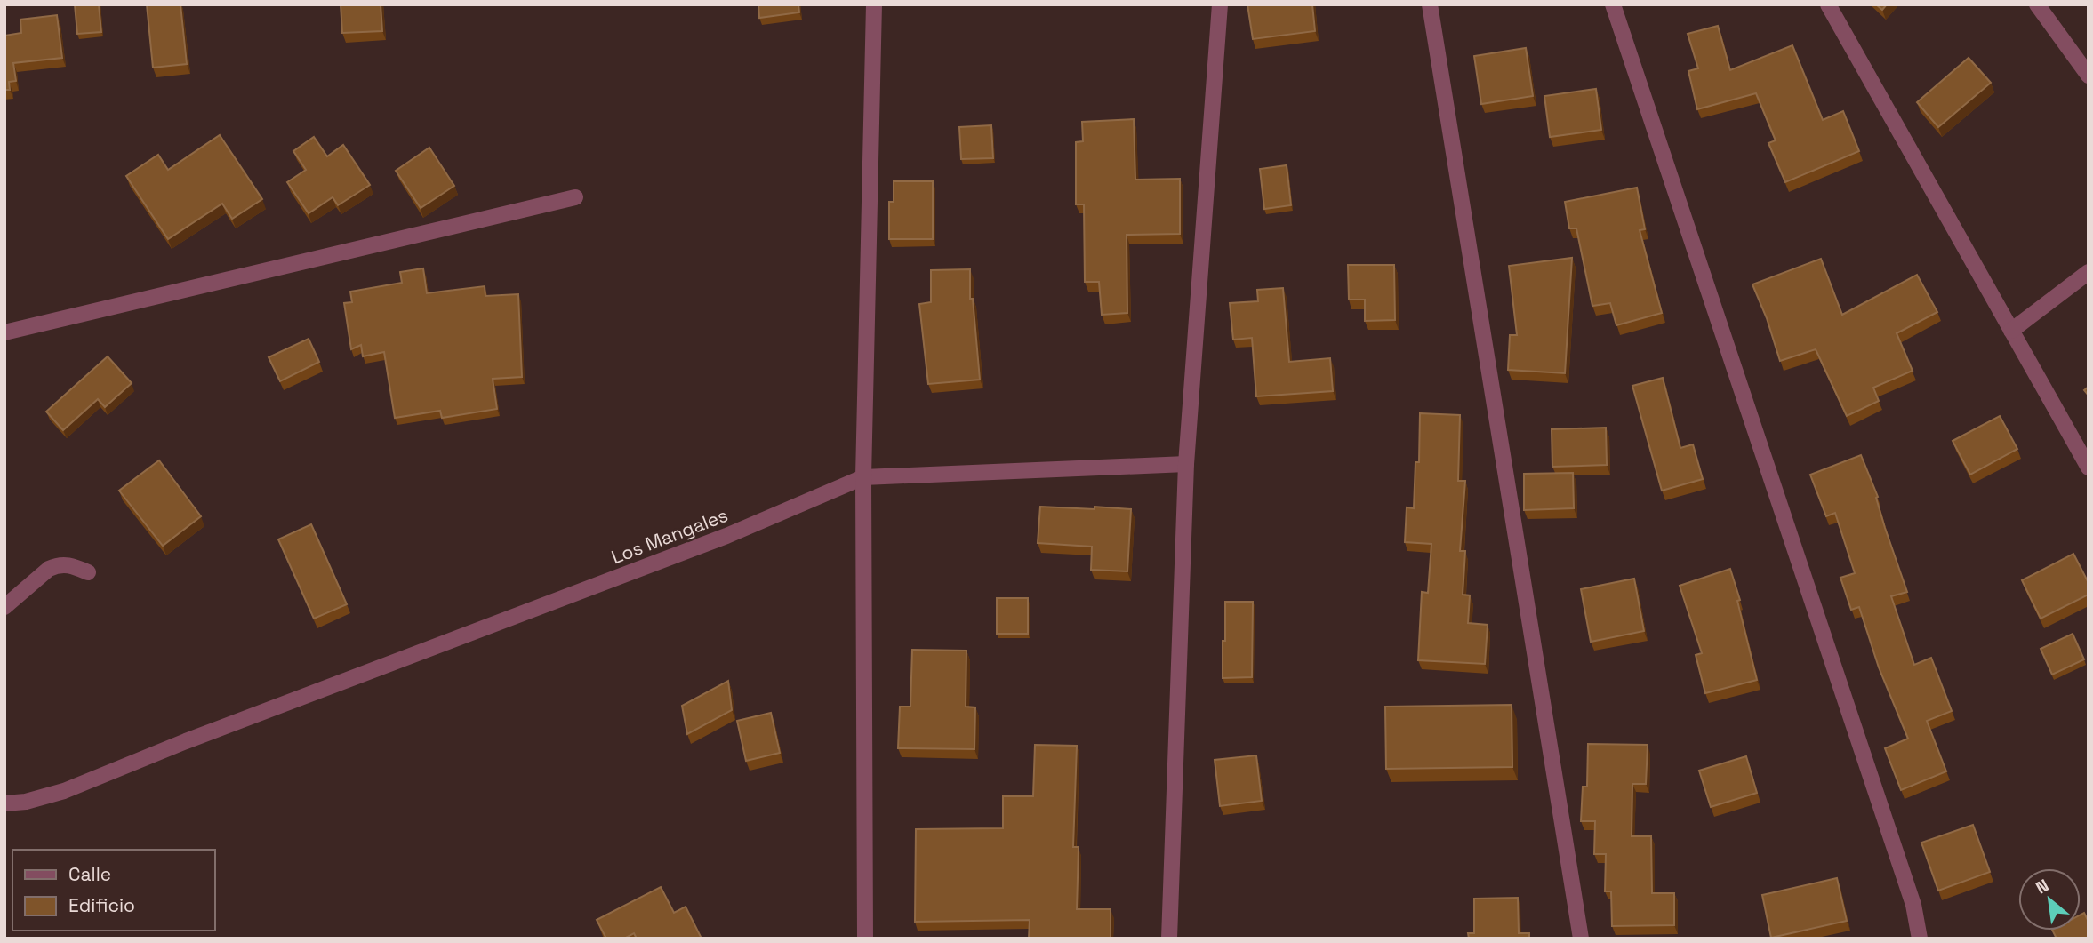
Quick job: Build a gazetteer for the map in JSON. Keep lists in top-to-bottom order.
{
  "streets": {
    "street": ["Los Mangales"]
  },
  "legend": ["Calle", "Edificio"],
  "north": "top left"
}
